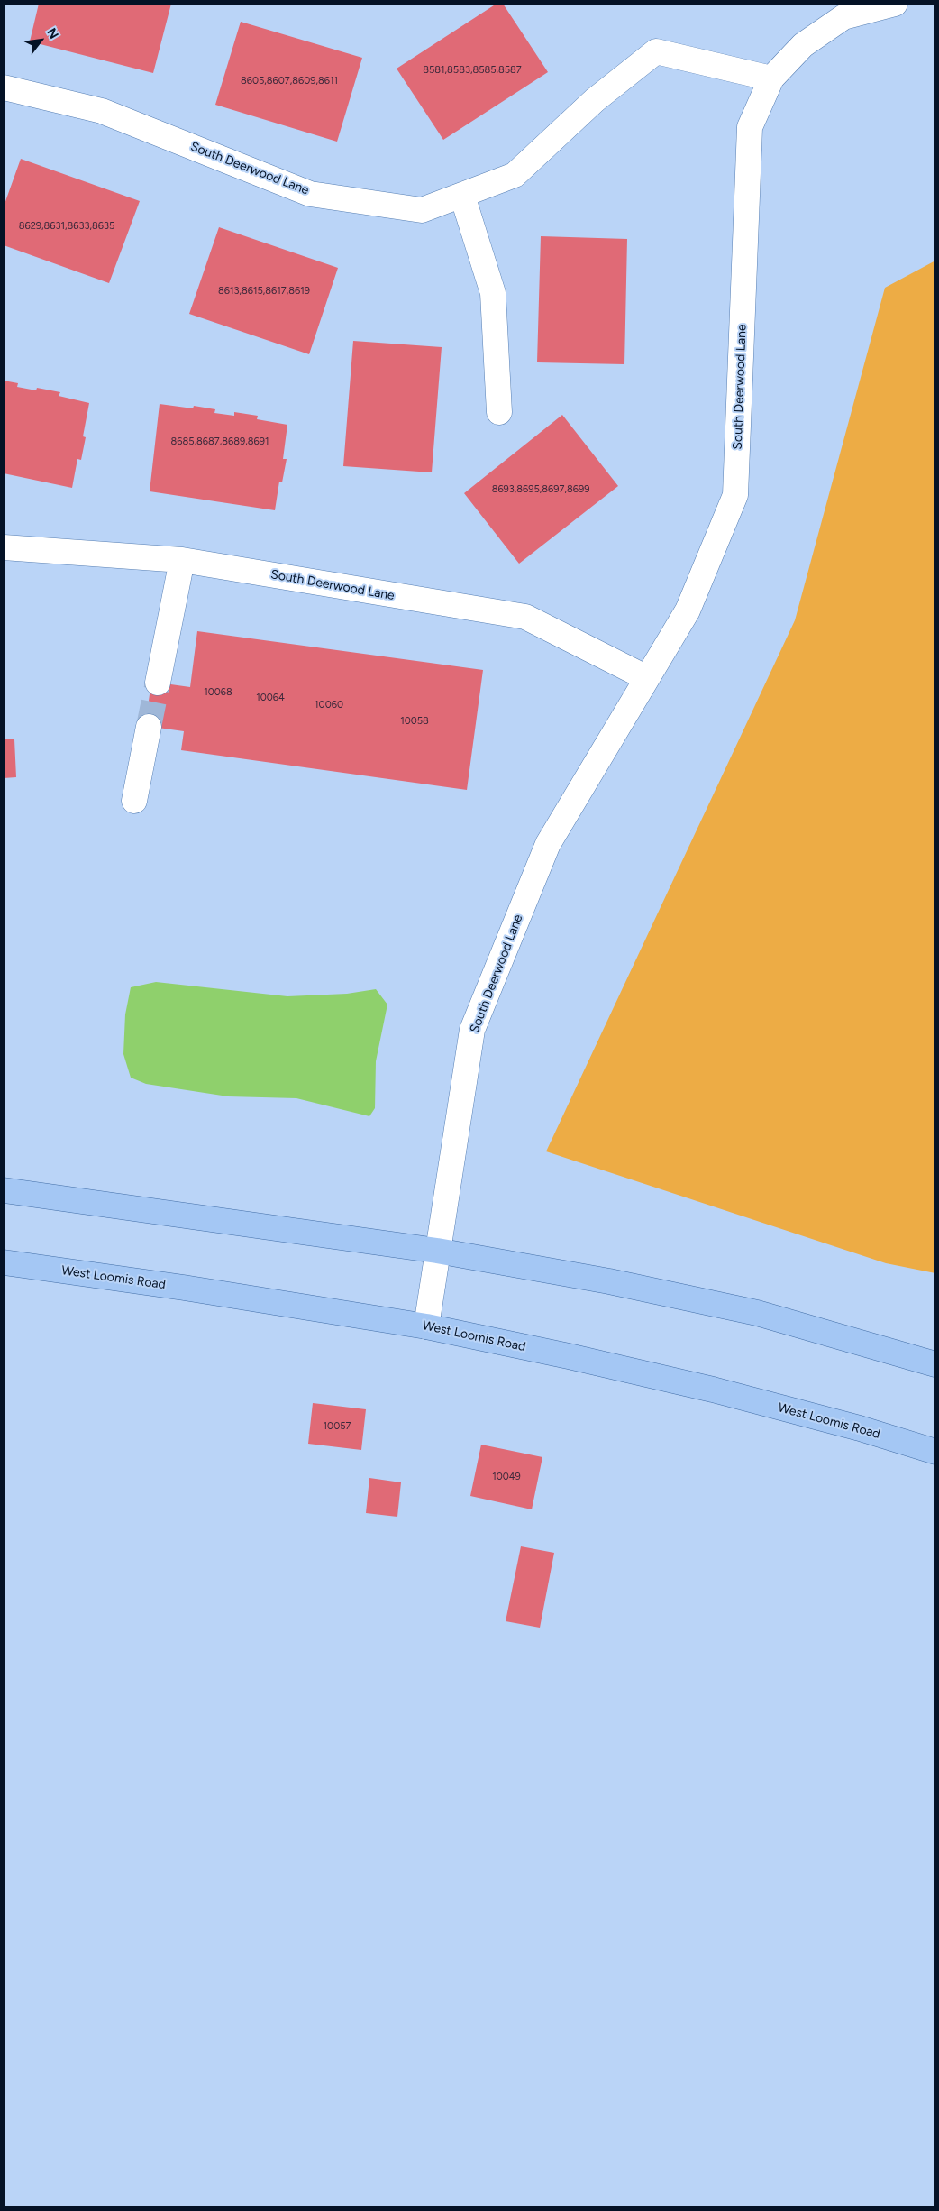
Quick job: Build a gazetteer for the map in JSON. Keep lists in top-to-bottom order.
{
  "streets": {
    "main road": ["West Loomis Road"],
    "street": ["South Deerwood Lane"]
  },
  "crossings": [
    ["South Deerwood Lane", "West Loomis Road"]
  ],
  "house_numbers": [
    "8581,8583,8585,8587",
    "8605,8607,8609,8611",
    "8629,8631,8633,8635",
    "8613,8615,8617,8619",
    "8685,8687,8689,8691",
    "8693,8695,8697,8699",
    "10068",
    "10064",
    "10060",
    "10058",
    "10057",
    "10049"
  ],
  "north": "top right"
}
